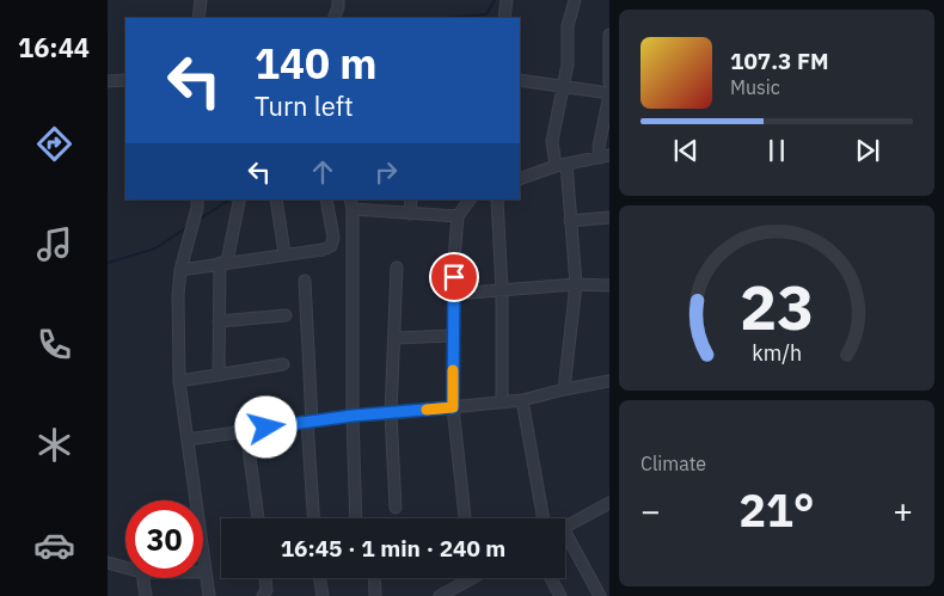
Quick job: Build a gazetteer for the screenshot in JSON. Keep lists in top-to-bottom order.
{
  "page": {
    "tabs": "16:44",
    "turn": ["140 m", "Turn left"],
    "song": ["107.3 FM", "Music"],
    "tile": "Climate",
    "heat": ["−", "21°", "+"],
    "limit": "30",
    "trip": "16:45 · 1 min · 240 m",
    "gauge": ["23", "km/h"]
  }
}
